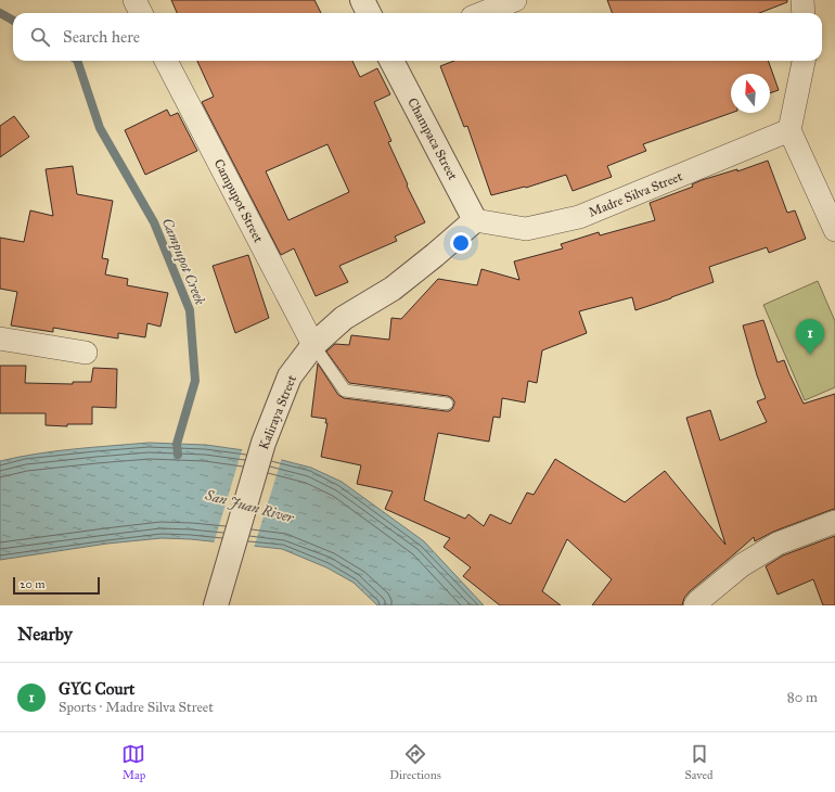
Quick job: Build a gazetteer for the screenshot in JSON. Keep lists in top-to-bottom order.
{
  "streets": {
    "street": [
      "Champaca Street",
      "Madre Silva Street",
      "Campupot Street",
      "Kaliraya Street"
    ]
  },
  "crossings": [
    ["Champaca Street", "Madre Silva Street"],
    ["Champaca Street", "Kaliraya Street"],
    ["Madre Silva Street", "Kaliraya Street"],
    ["Campupot Street", "Kaliraya Street"]
  ],
  "water": ["Campupot Creek", "San Juan River"],
  "scale_bar": "20 m",
  "north": "top",
  "page": {
    "search": "Search here",
    "pins": "1",
    "scale": "20 m",
    "heading": "Nearby",
    "list": [
      {
        "mark": "1",
        "name": "GYC Court",
        "note": "Sports · Madre Silva Street",
        "value": "80 m"
      }
    ],
    "nav": ["Map", "Directions", "Saved"]
  }
}
